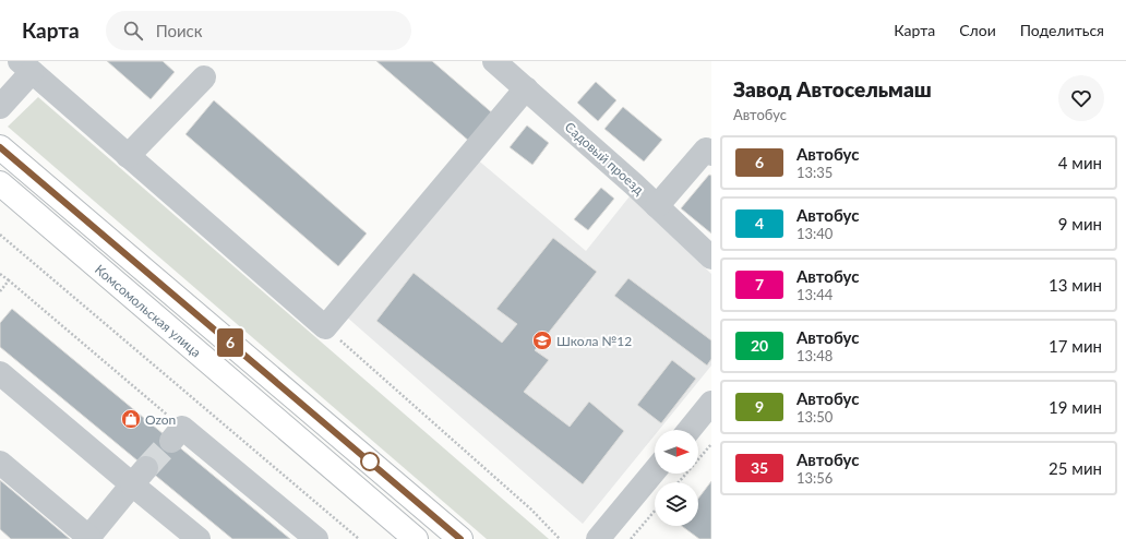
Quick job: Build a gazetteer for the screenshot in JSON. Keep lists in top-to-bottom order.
{
  "streets": {
    "main road": ["Комсомольская улица"],
    "street": ["Садовый проезд"]
  },
  "places": {
    "school or university": ["Школа №12"],
    "shop": ["Ozon"]
  },
  "lines": ["bus line 6"],
  "north": "right",
  "page": {
    "header": "Карта",
    "search": "Поиск",
    "nav": ["Карта", "Слои", "Поделиться"],
    "on_map": "6",
    "heading": ["Завод Автосельмаш", "Автобус"],
    "list": [
      {
        "mark": "6",
        "name": "Автобус",
        "note": "13:35",
        "value": "4 мин"
      },
      {
        "mark": "4",
        "name": "Автобус",
        "note": "13:40",
        "value": "9 мин"
      },
      {
        "mark": "7",
        "name": "Автобус",
        "note": "13:44",
        "value": "13 мин"
      },
      {
        "mark": "20",
        "name": "Автобус",
        "note": "13:48",
        "value": "17 мин"
      },
      {
        "mark": "9",
        "name": "Автобус",
        "note": "13:50",
        "value": "19 мин"
      },
      {
        "mark": "35",
        "name": "Автобус",
        "note": "13:56",
        "value": "25 мин"
      }
    ]
  }
}
